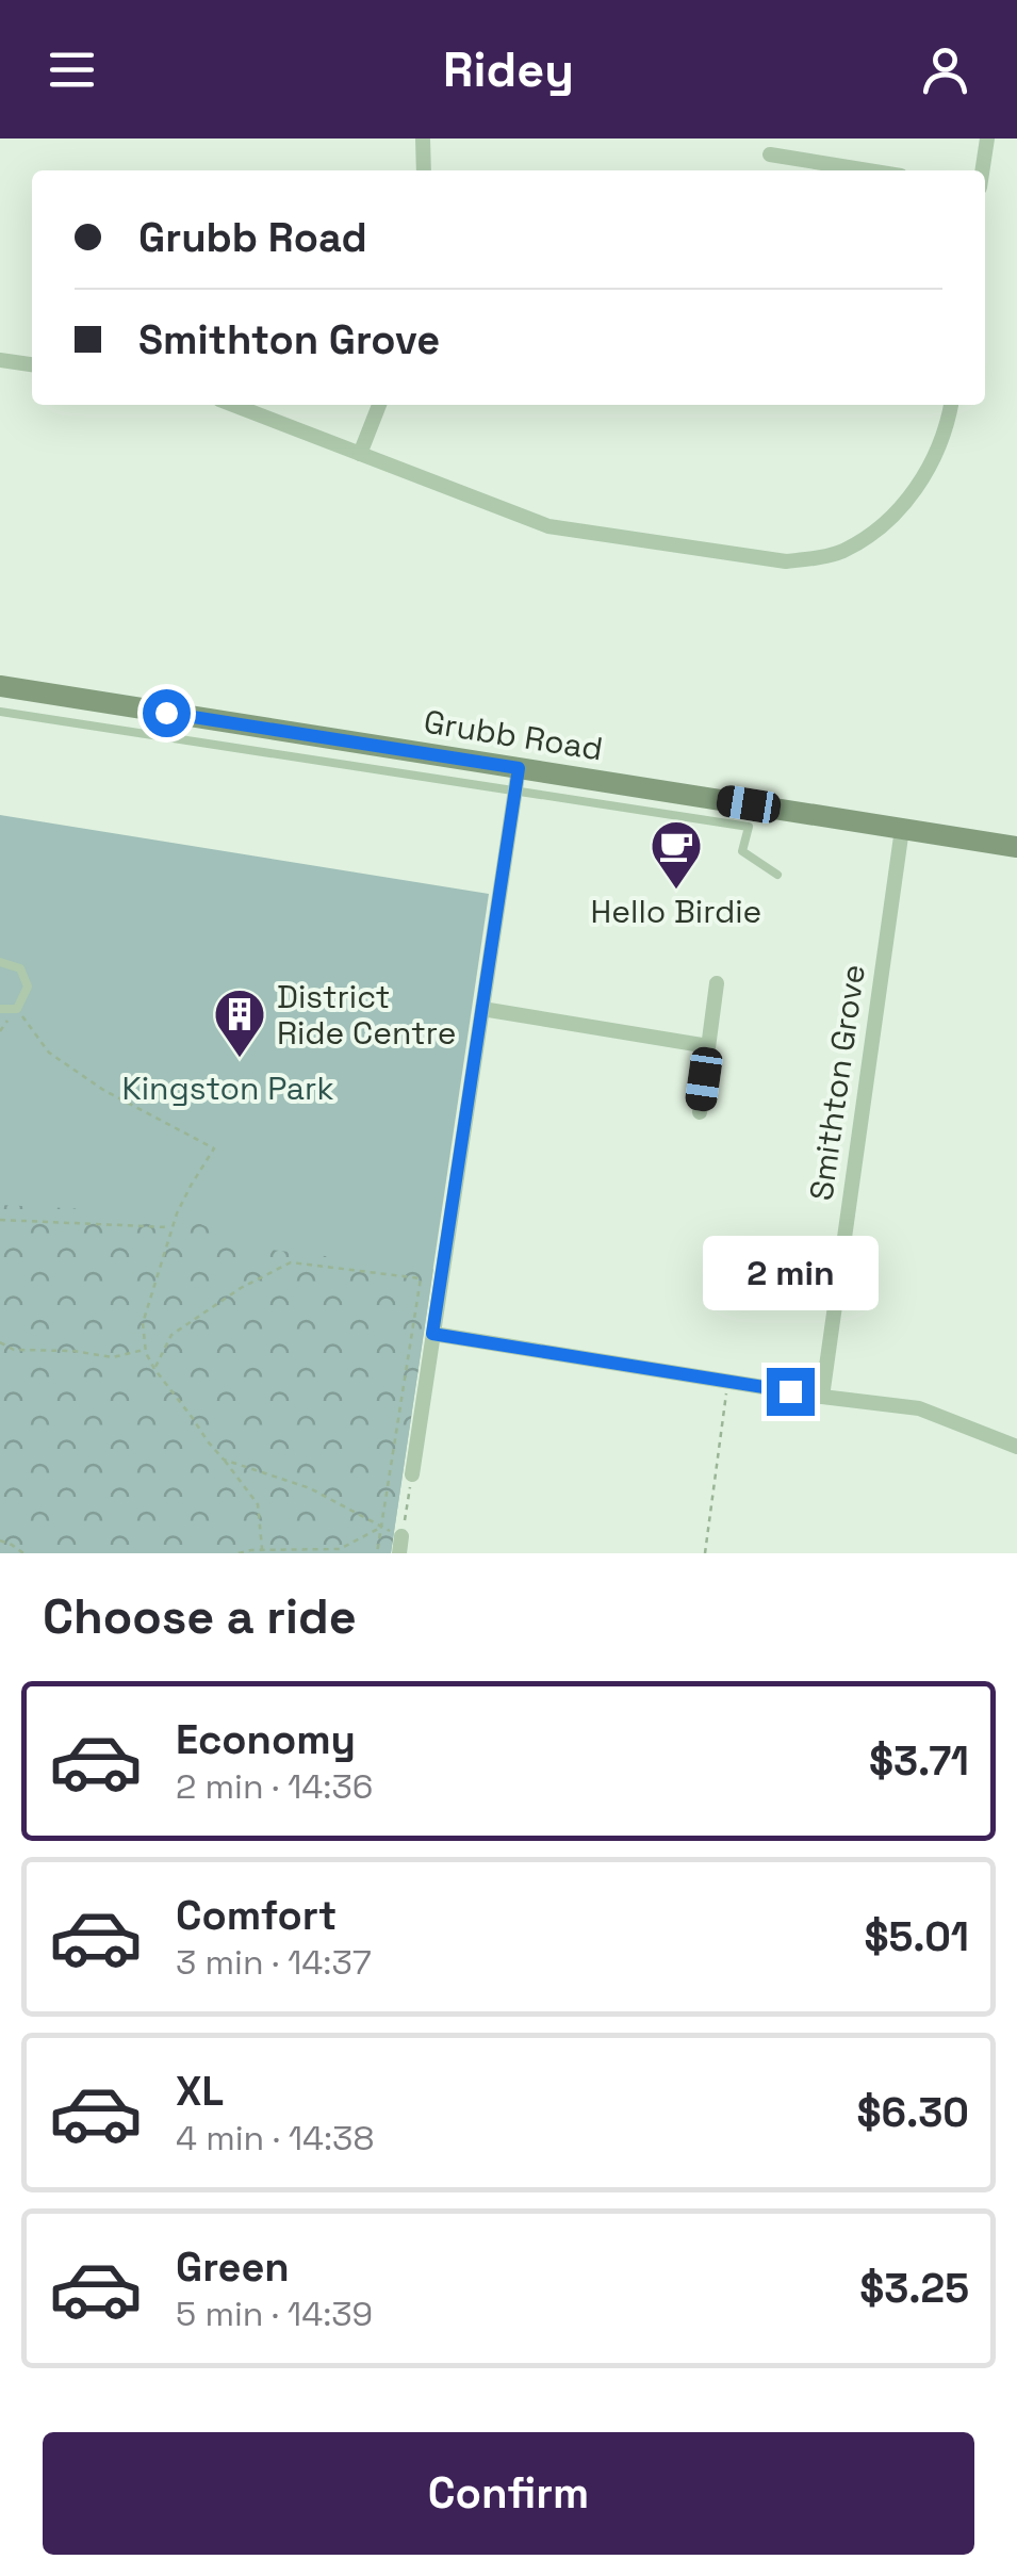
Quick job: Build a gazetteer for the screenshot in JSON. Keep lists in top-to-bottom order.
{
  "streets": {
    "main road": ["Grubb Road"],
    "street": ["Smithton Grove"]
  },
  "crossings": [
    ["Grubb Road", "Smithton Grove"]
  ],
  "parks": ["Kingston Park"],
  "places": {
    "cafe": ["Hello Birdie"],
    "building": ["District Ride Centre"]
  },
  "page": {
    "header": "Ridey",
    "banner": ["Grubb Road", "Smithton Grove"],
    "bubble": "2 min",
    "heading": "Choose a ride",
    "list": [
      {
        "name": "Economy",
        "note": "2 min · 14:36",
        "value": "$3.71"
      },
      {
        "name": "Comfort",
        "note": "3 min · 14:37",
        "value": "$5.01"
      },
      {
        "name": "XL",
        "note": "4 min · 14:38",
        "value": "$6.30"
      },
      {
        "name": "Green",
        "note": "5 min · 14:39",
        "value": "$3.25"
      }
    ],
    "buttons": "Confirm"
  }
}
